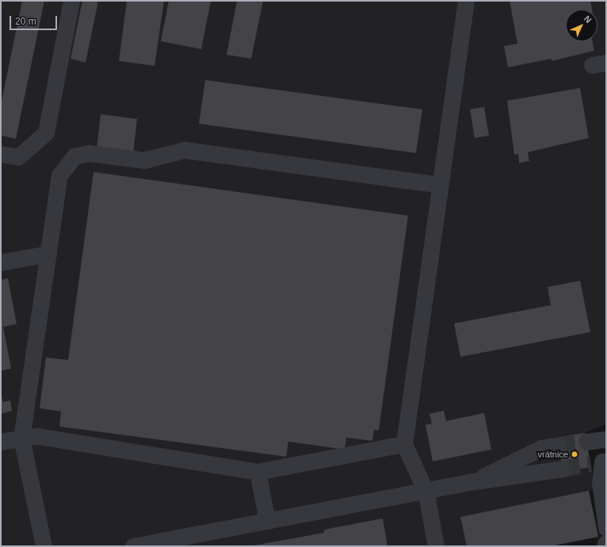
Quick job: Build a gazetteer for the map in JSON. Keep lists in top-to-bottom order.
{
  "places": ["vrátnice"],
  "scale_bar": "20 m",
  "north": "top right"
}
